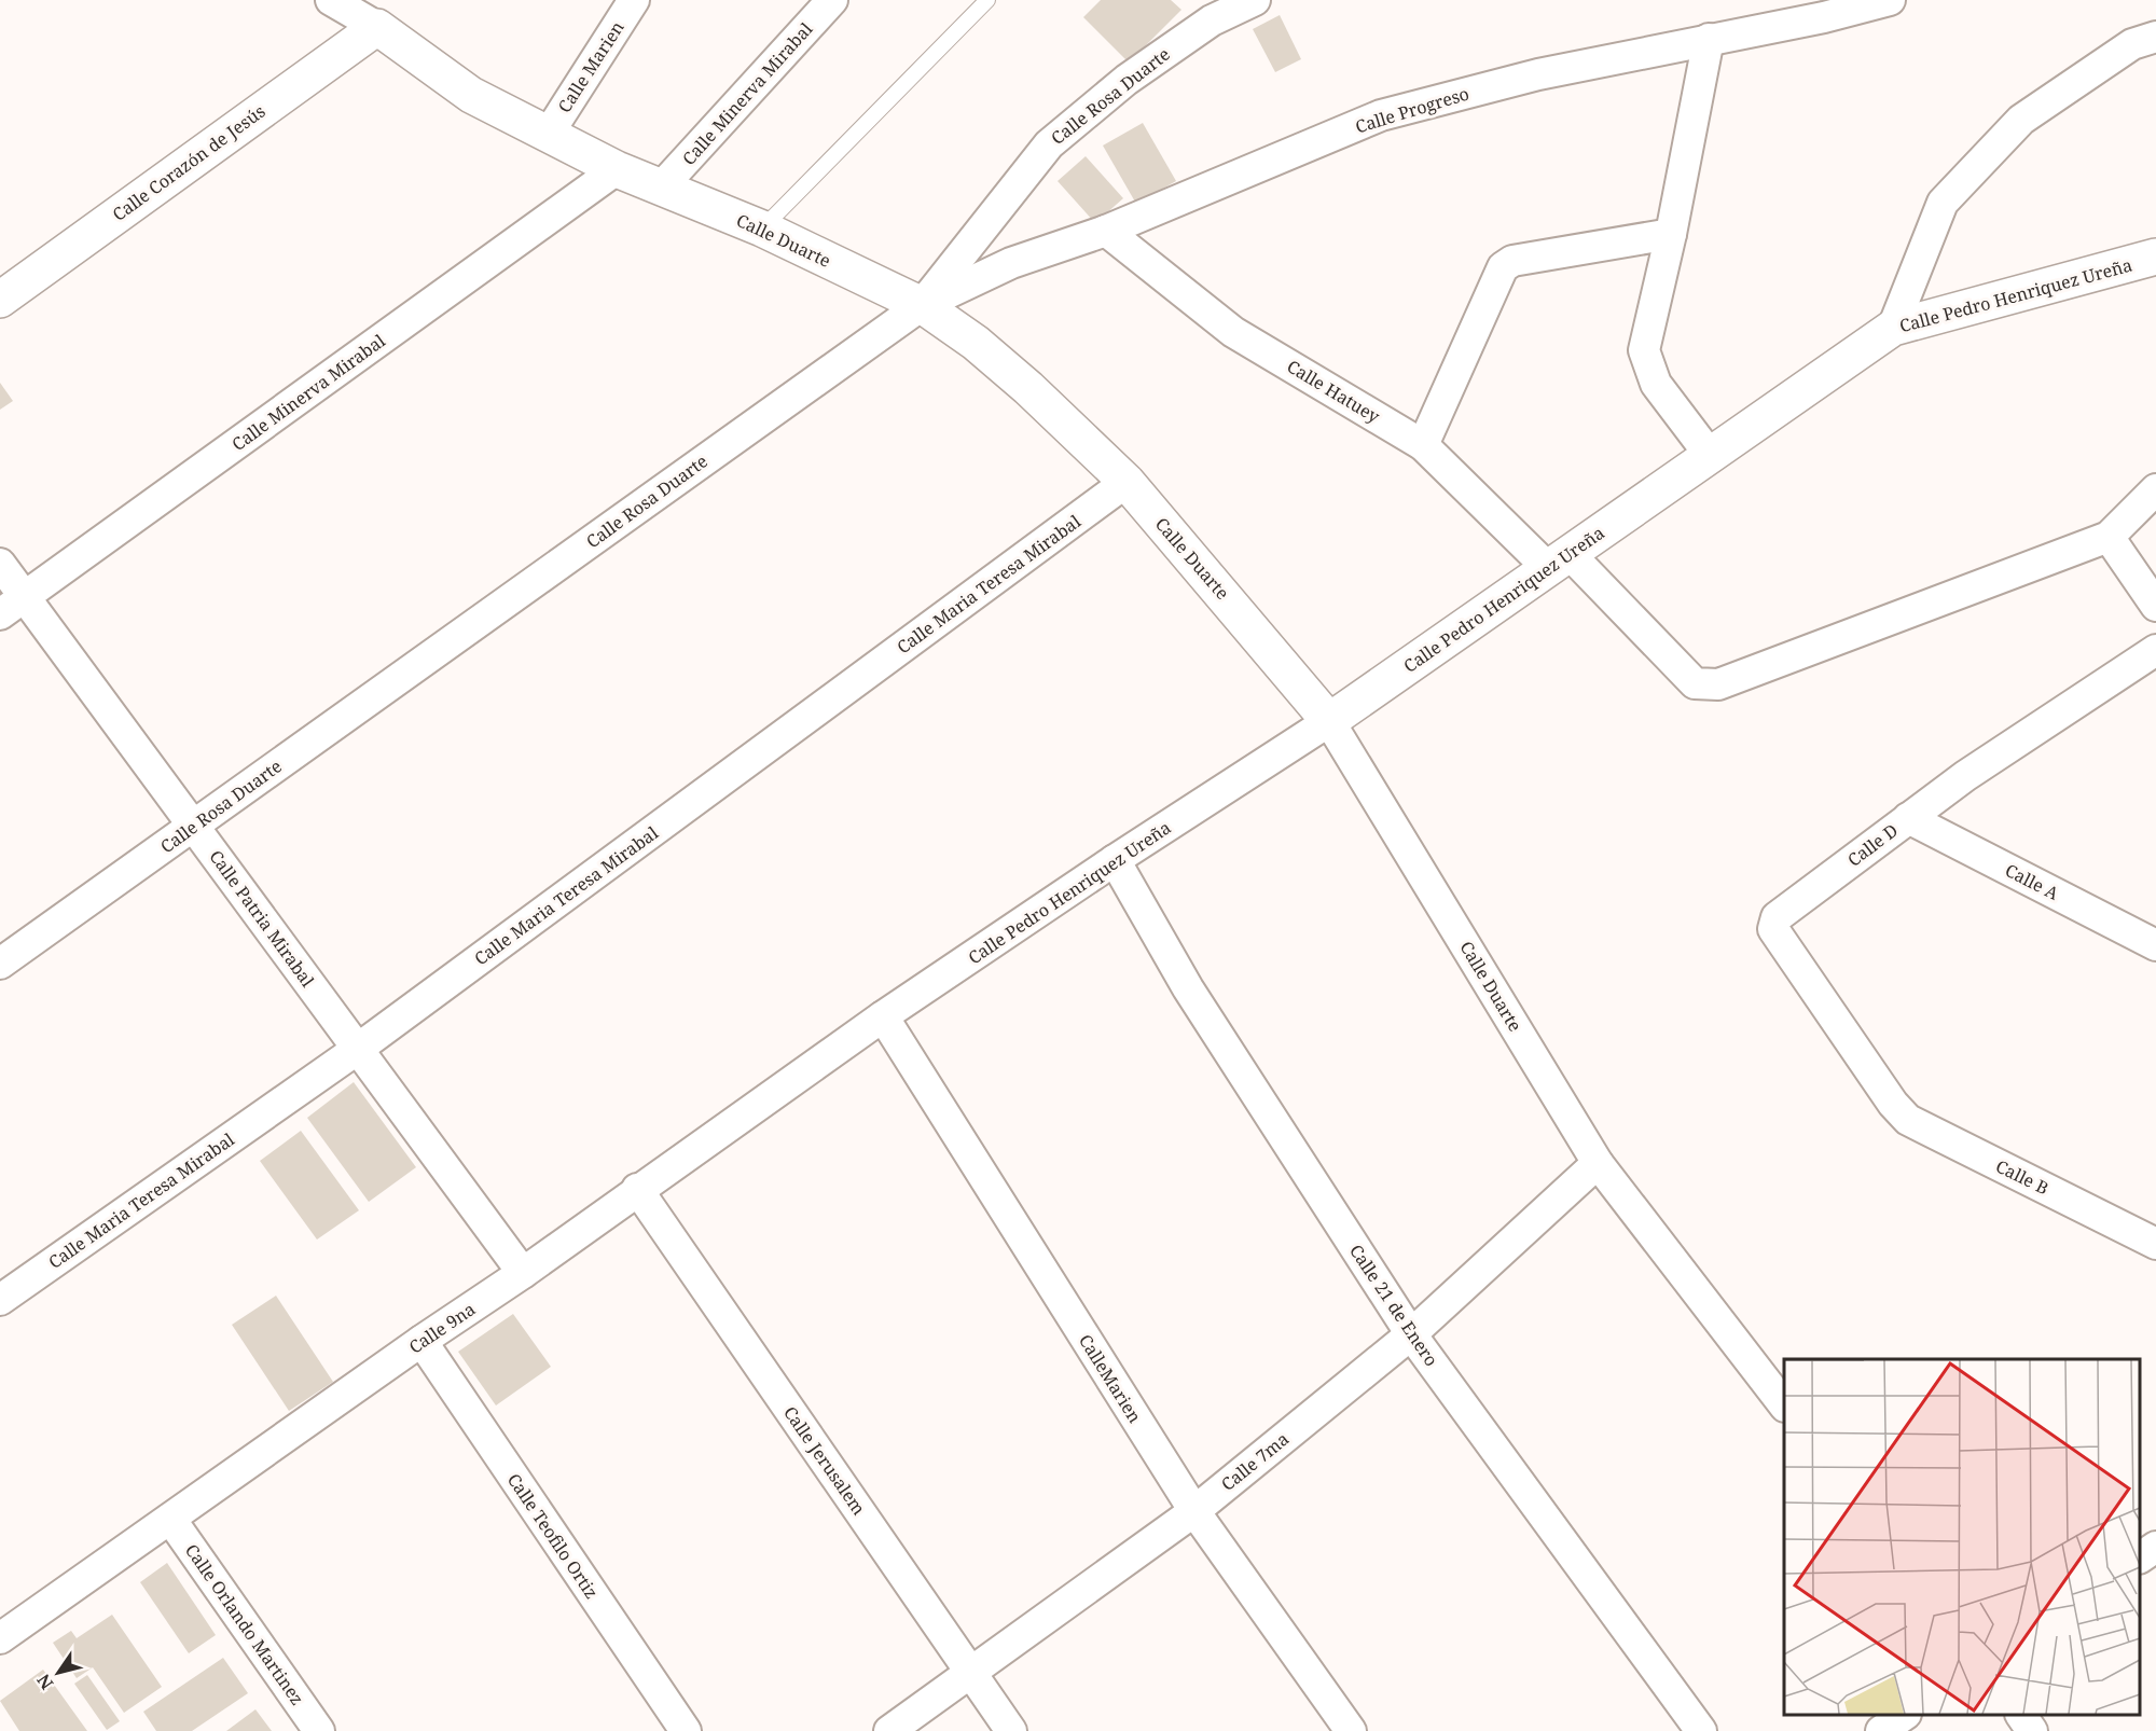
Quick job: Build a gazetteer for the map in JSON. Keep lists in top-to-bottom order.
{
  "streets": {
    "street": [
      "Calle Marien",
      "Calle Minerva Mirabal",
      "Calle Rosa Duarte",
      "Calle Progreso",
      "Calle Corazón de Jesús",
      "Calle Duarte",
      "Calle Pedro Henriquez Ureña",
      "Calle Hatuey",
      "Calle Maria Teresa Mirabal",
      "Calle D",
      "Calle A",
      "Calle Patria Mirabal",
      "Calle B",
      "Calle 21 de Enero",
      "Calle 9na",
      "CalleMarien",
      "Calle Jerusalem",
      "Calle 7ma",
      "Calle Teofilo Ortiz",
      "Calle Orlando Martinez"
    ]
  },
  "crossings": [
    ["Calle Marien", "Calle Duarte"],
    ["Calle Minerva Mirabal", "Calle Duarte"],
    ["Calle Minerva Mirabal", "Calle Patria Mirabal"],
    ["Calle Rosa Duarte", "Calle Progreso"],
    ["Calle Rosa Duarte", "Calle Duarte"],
    ["Calle Rosa Duarte", "Calle Patria Mirabal"],
    ["Calle Progreso", "Calle Duarte"],
    ["Calle Progreso", "Calle Hatuey"],
    ["Calle Corazón de Jesús", "Calle Duarte"],
    ["Calle Duarte", "Calle Pedro Henriquez Ureña"],
    ["Calle Duarte", "Calle Maria Teresa Mirabal"],
    ["Calle Duarte", "Calle 7ma"],
    ["Calle Pedro Henriquez Ureña", "Calle Hatuey"],
    ["Calle Pedro Henriquez Ureña", "Calle 21 de Enero"],
    ["Calle Pedro Henriquez Ureña", "Calle 9na"],
    ["Calle Pedro Henriquez Ureña", "CalleMarien"],
    ["Calle Maria Teresa Mirabal", "Calle Patria Mirabal"],
    ["Calle D", "Calle A"],
    ["Calle D", "Calle B"],
    ["Calle Patria Mirabal", "Calle 9na"],
    ["Calle 21 de Enero", "Calle 7ma"],
    ["Calle 9na", "CalleMarien"],
    ["Calle 9na", "Calle Jerusalem"],
    ["Calle 9na", "Calle Teofilo Ortiz"],
    ["Calle 9na", "Calle Orlando Martinez"],
    ["CalleMarien", "Calle 7ma"],
    ["Calle Jerusalem", "Calle 7ma"]
  ],
  "north": "bottom left"
}
